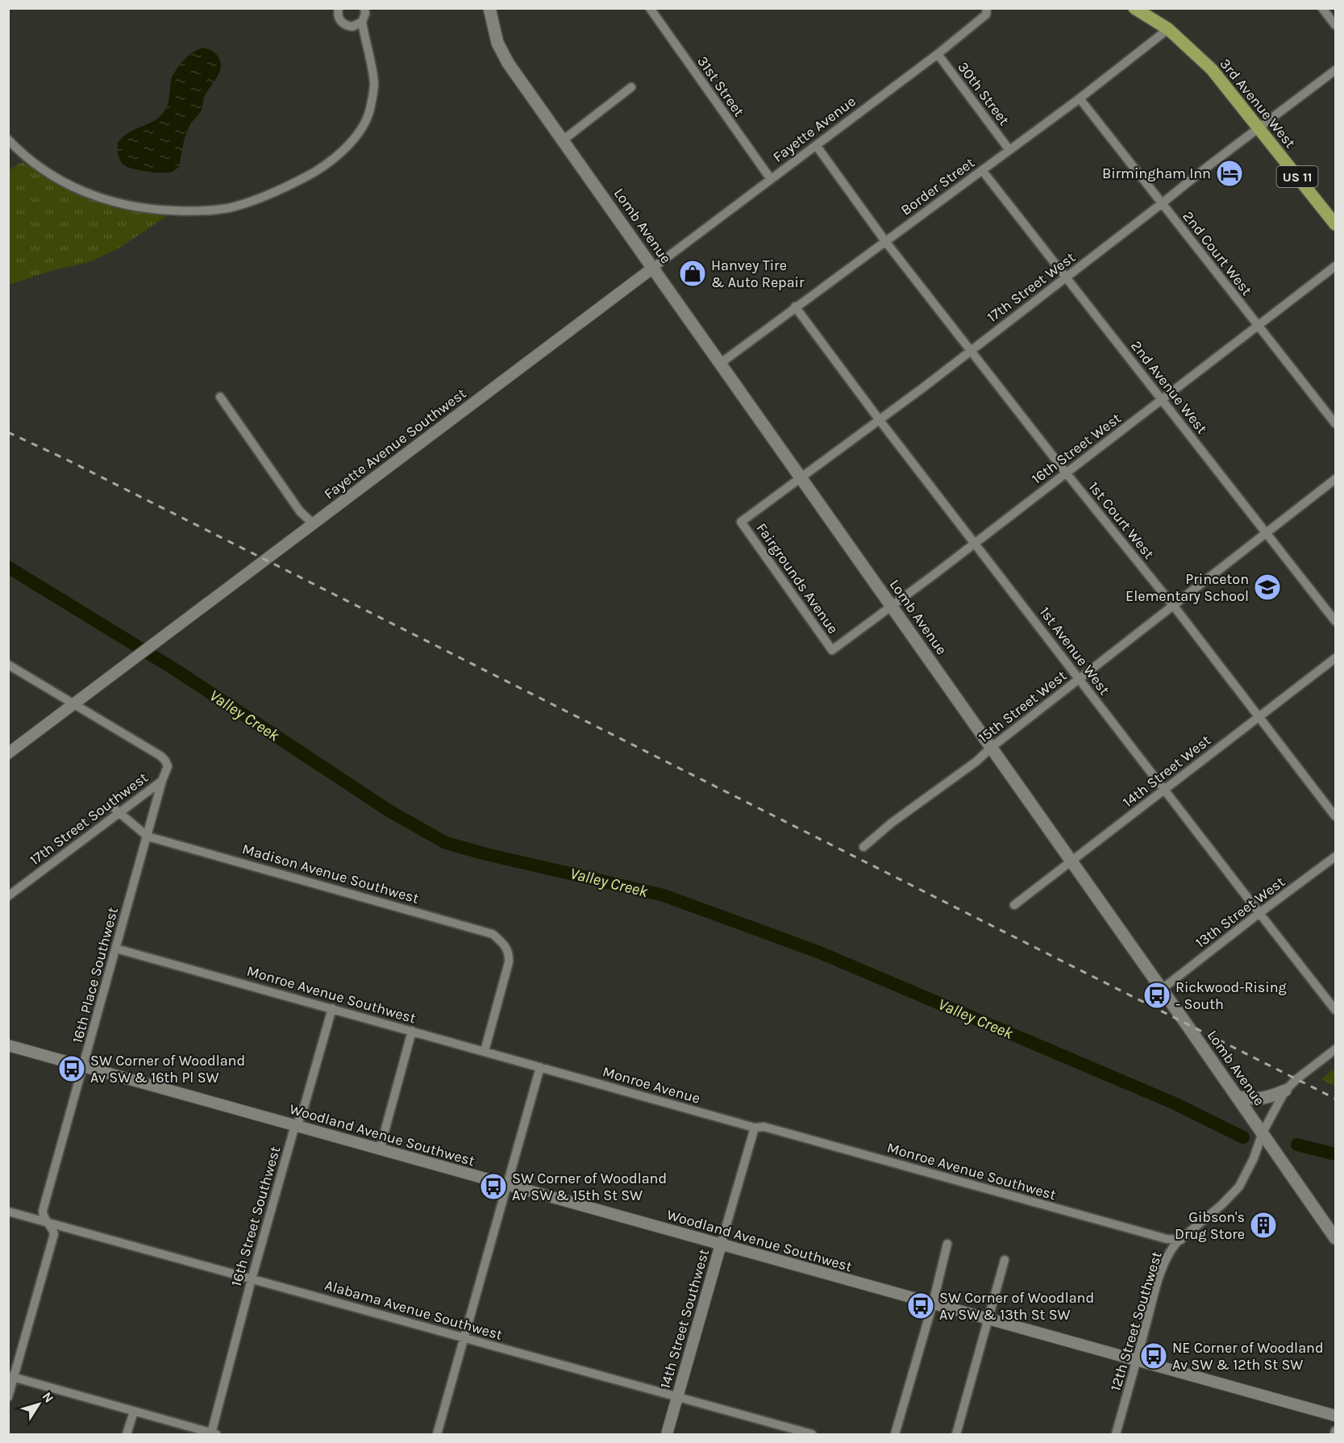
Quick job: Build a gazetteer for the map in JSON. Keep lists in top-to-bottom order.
{
  "streets": {
    "main road": ["3rd Avenue West", "US 11", "Lomb Avenue"],
    "street": [
      "31st Street",
      "30th Street",
      "Fayette Avenue",
      "Border Street",
      "2nd Court West",
      "17th Street West",
      "2nd Avenue West",
      "Fayette Avenue Southwest",
      "16th Street West",
      "1st Court West",
      "Fairgrounds Avenue",
      "1st Avenue West",
      "15th Street West",
      "14th Street West",
      "17th Street Southwest",
      "Madison Avenue Southwest",
      "13th Street West",
      "16th Place Southwest",
      "Monroe Avenue Southwest",
      "Monroe Avenue",
      "Woodland Avenue Southwest",
      "16th Street Southwest",
      "Alabama Avenue Southwest",
      "14th Street Southwest",
      "12th Street Southwest"
    ]
  },
  "crossings": [
    ["31st Street", "Fayette Avenue"],
    ["30th Street", "Fayette Avenue"],
    ["30th Street", "Border Street"],
    ["3rd Avenue West", "US 11"],
    ["3rd Avenue West", "Border Street"],
    ["3rd Avenue West", "17th Street West"],
    ["Fayette Avenue", "Lomb Avenue"],
    ["Fayette Avenue", "Fayette Avenue Southwest"],
    ["US 11", "Border Street"],
    ["Border Street", "Lomb Avenue"],
    ["Border Street", "2nd Court West"],
    ["Border Street", "2nd Avenue West"],
    ["Border Street", "1st Court West"],
    ["Border Street", "1st Avenue West"],
    ["Lomb Avenue", "17th Street West"],
    ["Lomb Avenue", "Fayette Avenue Southwest"],
    ["Lomb Avenue", "16th Street West"],
    ["Lomb Avenue", "15th Street West"],
    ["Lomb Avenue", "14th Street West"],
    ["Lomb Avenue", "13th Street West"],
    ["Lomb Avenue", "12th Street Southwest"],
    ["2nd Court West", "17th Street West"],
    ["2nd Court West", "16th Street West"],
    ["17th Street West", "2nd Avenue West"],
    ["17th Street West", "1st Court West"],
    ["17th Street West", "Fairgrounds Avenue"],
    ["17th Street West", "1st Avenue West"],
    ["2nd Avenue West", "16th Street West"],
    ["2nd Avenue West", "15th Street West"],
    ["16th Street West", "1st Court West"],
    ["16th Street West", "Fairgrounds Avenue"],
    ["16th Street West", "1st Avenue West"],
    ["1st Court West", "15th Street West"],
    ["1st Court West", "14th Street West"],
    ["1st Avenue West", "15th Street West"],
    ["1st Avenue West", "14th Street West"],
    ["1st Avenue West", "13th Street West"],
    ["17th Street Southwest", "16th Place Southwest"],
    ["Madison Avenue Southwest", "16th Place Southwest"],
    ["Madison Avenue Southwest", "Monroe Avenue Southwest"],
    ["16th Place Southwest", "Monroe Avenue Southwest"],
    ["16th Place Southwest", "Woodland Avenue Southwest"],
    ["16th Place Southwest", "Alabama Avenue Southwest"],
    ["Monroe Avenue Southwest", "Monroe Avenue"],
    ["Monroe Avenue Southwest", "16th Street Southwest"],
    ["Monroe Avenue Southwest", "14th Street Southwest"],
    ["Monroe Avenue Southwest", "12th Street Southwest"],
    ["Monroe Avenue", "14th Street Southwest"],
    ["Woodland Avenue Southwest", "16th Street Southwest"],
    ["Woodland Avenue Southwest", "14th Street Southwest"],
    ["Woodland Avenue Southwest", "12th Street Southwest"],
    ["16th Street Southwest", "Alabama Avenue Southwest"],
    ["Alabama Avenue Southwest", "14th Street Southwest"]
  ],
  "water": ["Valley Creek"],
  "places": {
    "hotel": ["Birmingham Inn"],
    "shop": ["Hanvey Tire & Auto Repair"],
    "school or university": ["Princeton Elementary School"],
    "bus stop": [
      "Rickwood-Rising - South",
      "SW Corner of Woodland Av SW & 16th Pl SW",
      "SW Corner of Woodland Av SW & 15th St SW",
      "SW Corner of Woodland Av SW & 13th St SW",
      "NE Corner of Woodland Av SW & 12th St SW"
    ],
    "building": ["Gibson's Drug Store"]
  },
  "north": "top right"
}
